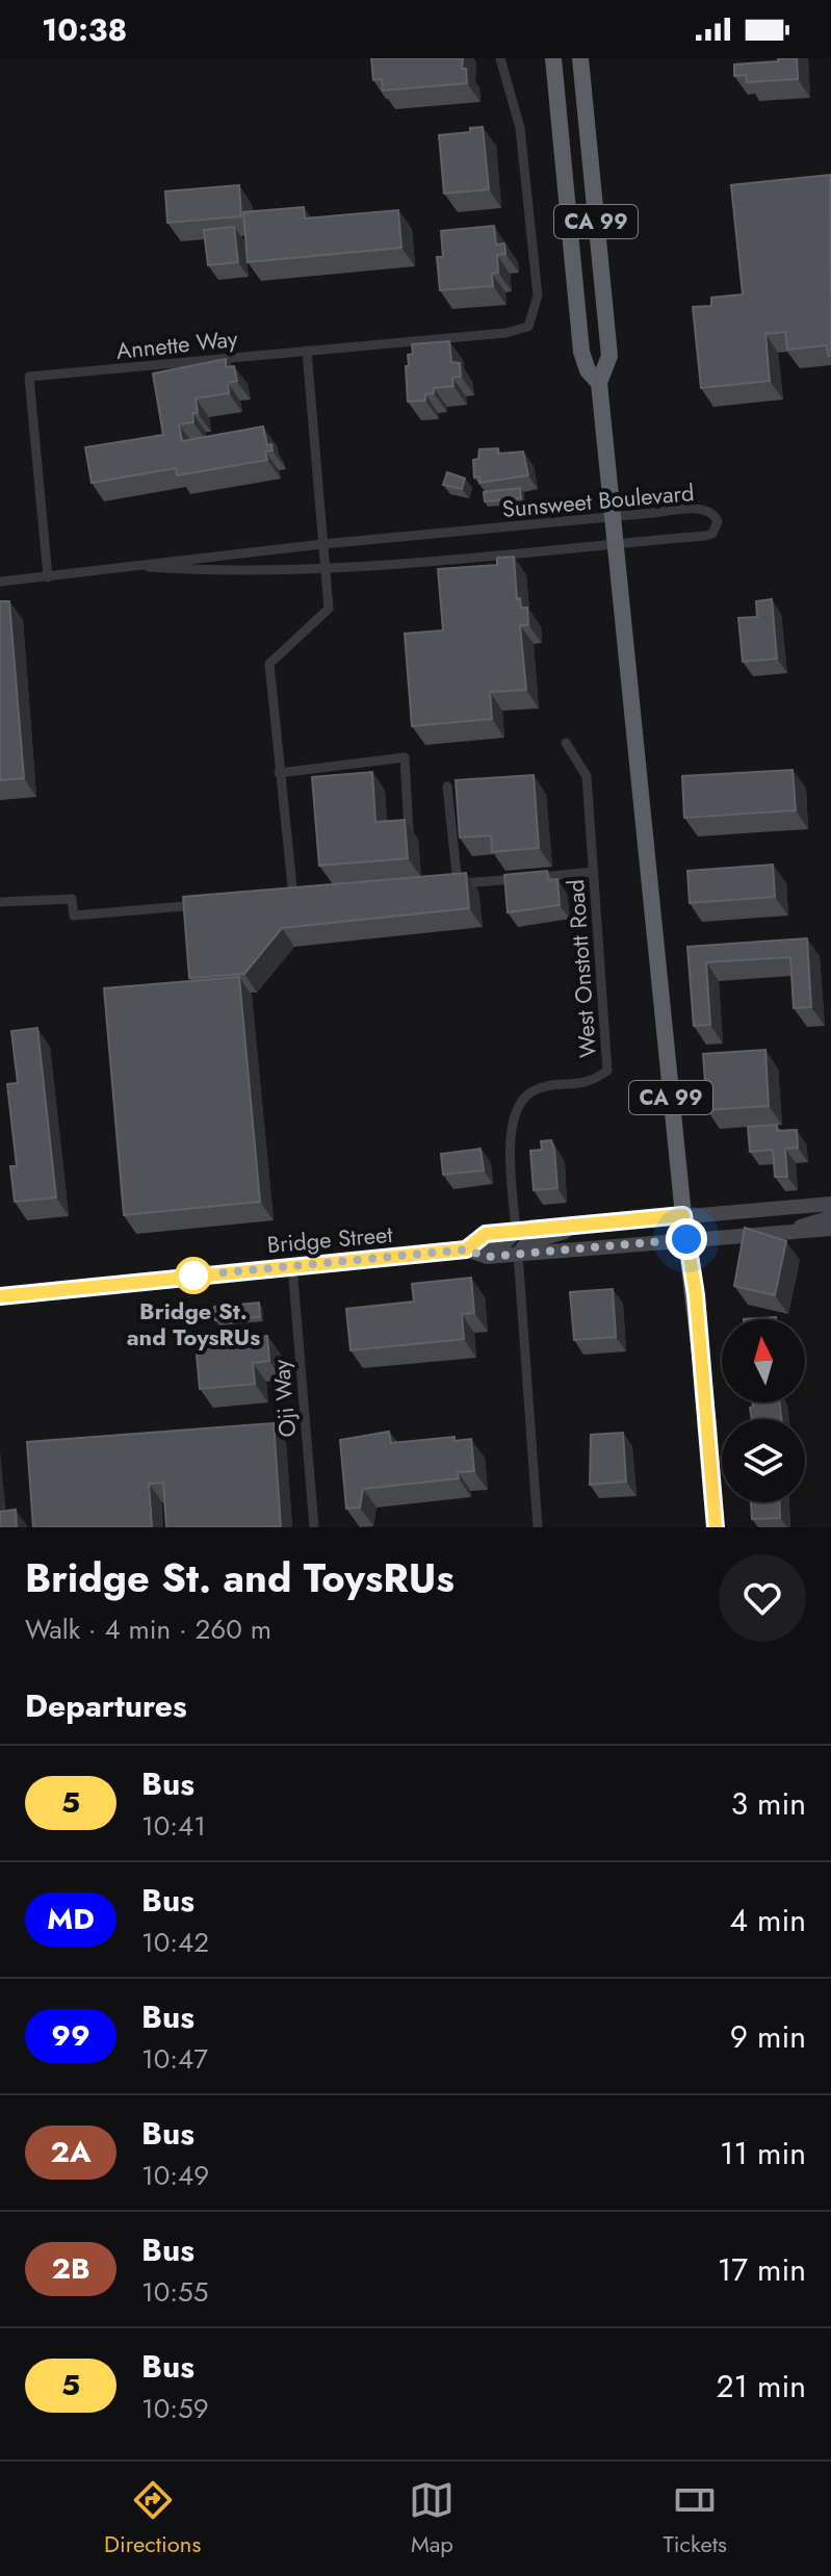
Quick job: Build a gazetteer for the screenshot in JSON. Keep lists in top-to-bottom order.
{
  "streets": {
    "highway": ["CA 99"],
    "main road": ["Bridge Street"],
    "street": [
      "Annette Way",
      "Sunsweet Boulevard",
      "West Onstott Road",
      "Oji Way"
    ]
  },
  "crossings": [
    ["CA 99", "Sunsweet Boulevard"],
    ["CA 99", "Bridge Street"],
    ["Annette Way", "Sunsweet Boulevard"],
    ["West Onstott Road", "Bridge Street"],
    ["Bridge Street", "Oji Way"]
  ],
  "places": ["Bridge St. and ToysRUs"],
  "lines": ["bus line 5"],
  "north": "top",
  "page": {
    "status": "10:38",
    "heading": [
      ["Bridge St. and ToysRUs", "Walk · 4 min · 260 m"],
      "Departures"
    ],
    "list": [
      {
        "mark": "5",
        "name": "Bus",
        "note": "10:41",
        "value": "3 min"
      },
      {
        "mark": "MD",
        "name": "Bus",
        "note": "10:42",
        "value": "4 min"
      },
      {
        "mark": "99",
        "name": "Bus",
        "note": "10:47",
        "value": "9 min"
      },
      {
        "mark": "2A",
        "name": "Bus",
        "note": "10:49",
        "value": "11 min"
      },
      {
        "mark": "2B",
        "name": "Bus",
        "note": "10:55",
        "value": "17 min"
      },
      {
        "mark": "5",
        "name": "Bus",
        "note": "10:59",
        "value": "21 min"
      }
    ],
    "tabs": ["Directions", "Map", "Tickets"]
  }
}
